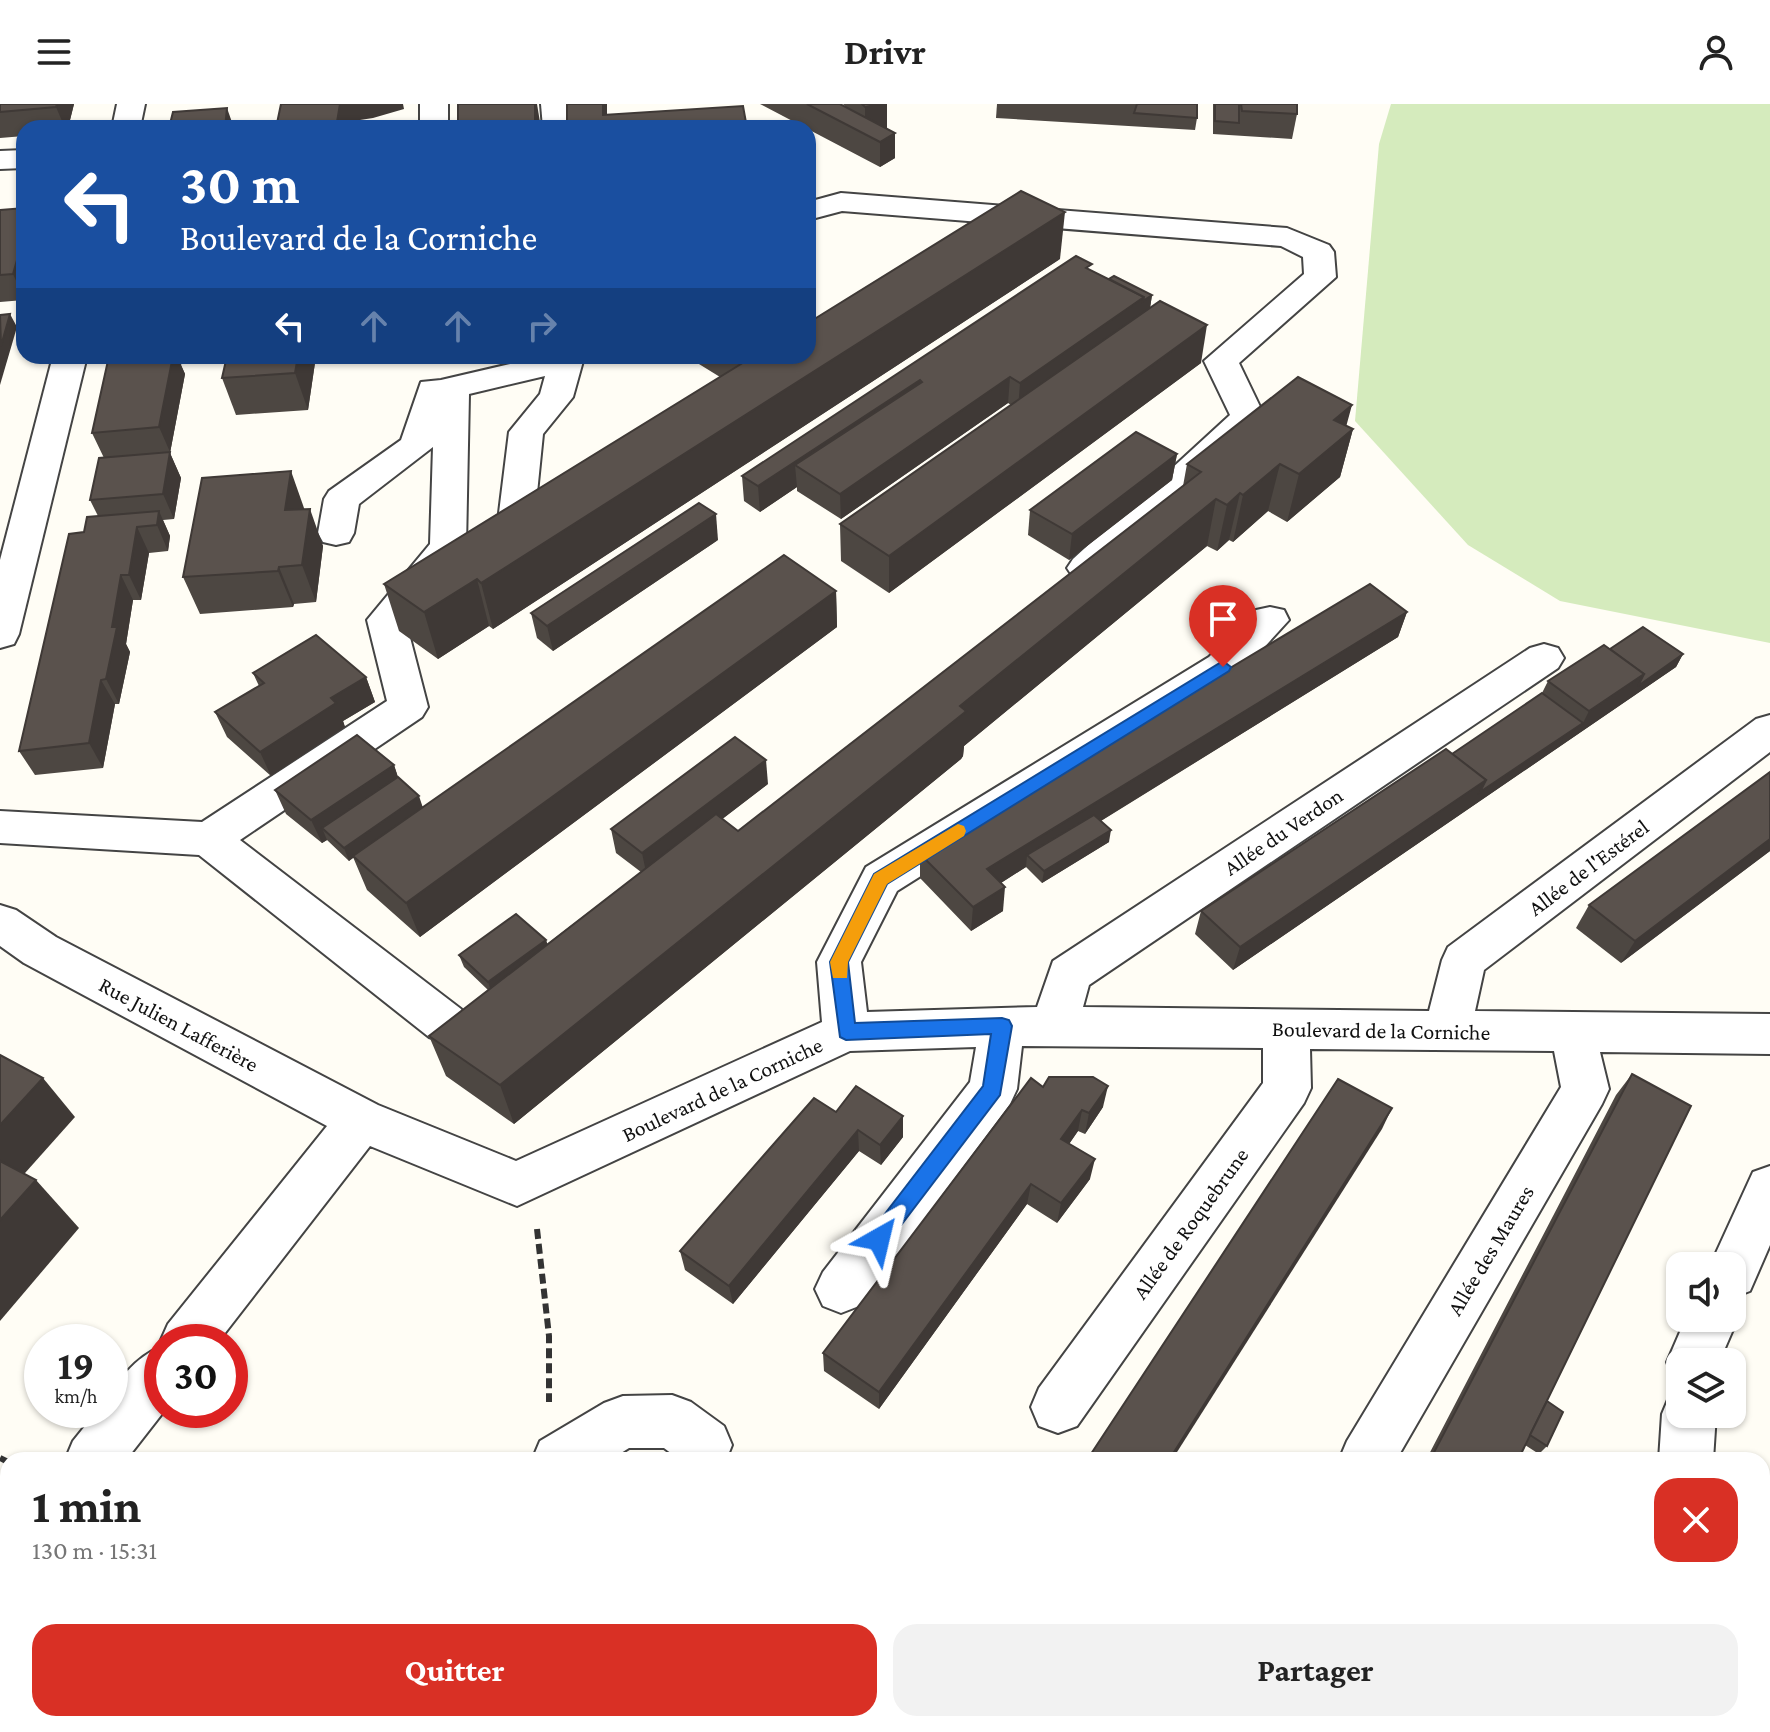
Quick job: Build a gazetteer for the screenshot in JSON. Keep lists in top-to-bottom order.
{
  "streets": {
    "street": [
      "Allée du Verdon",
      "Allée de l'Estérel",
      "Rue Julien Lafferière",
      "Boulevard de la Corniche",
      "Allée de Roquebrune",
      "Allée des Maures"
    ]
  },
  "crossings": [
    ["Allée du Verdon", "Boulevard de la Corniche"],
    ["Allée de l'Estérel", "Boulevard de la Corniche"],
    ["Boulevard de la Corniche", "Allée de Roquebrune"],
    ["Boulevard de la Corniche", "Allée des Maures"]
  ],
  "page": {
    "header": "Drivr",
    "turn": ["30 m", "Boulevard de la Corniche"],
    "speed": "19 km/h",
    "limit": "30",
    "heading": ["1 min", "130 m · 15:31"],
    "buttons": ["Quitter", "Partager"]
  }
}
